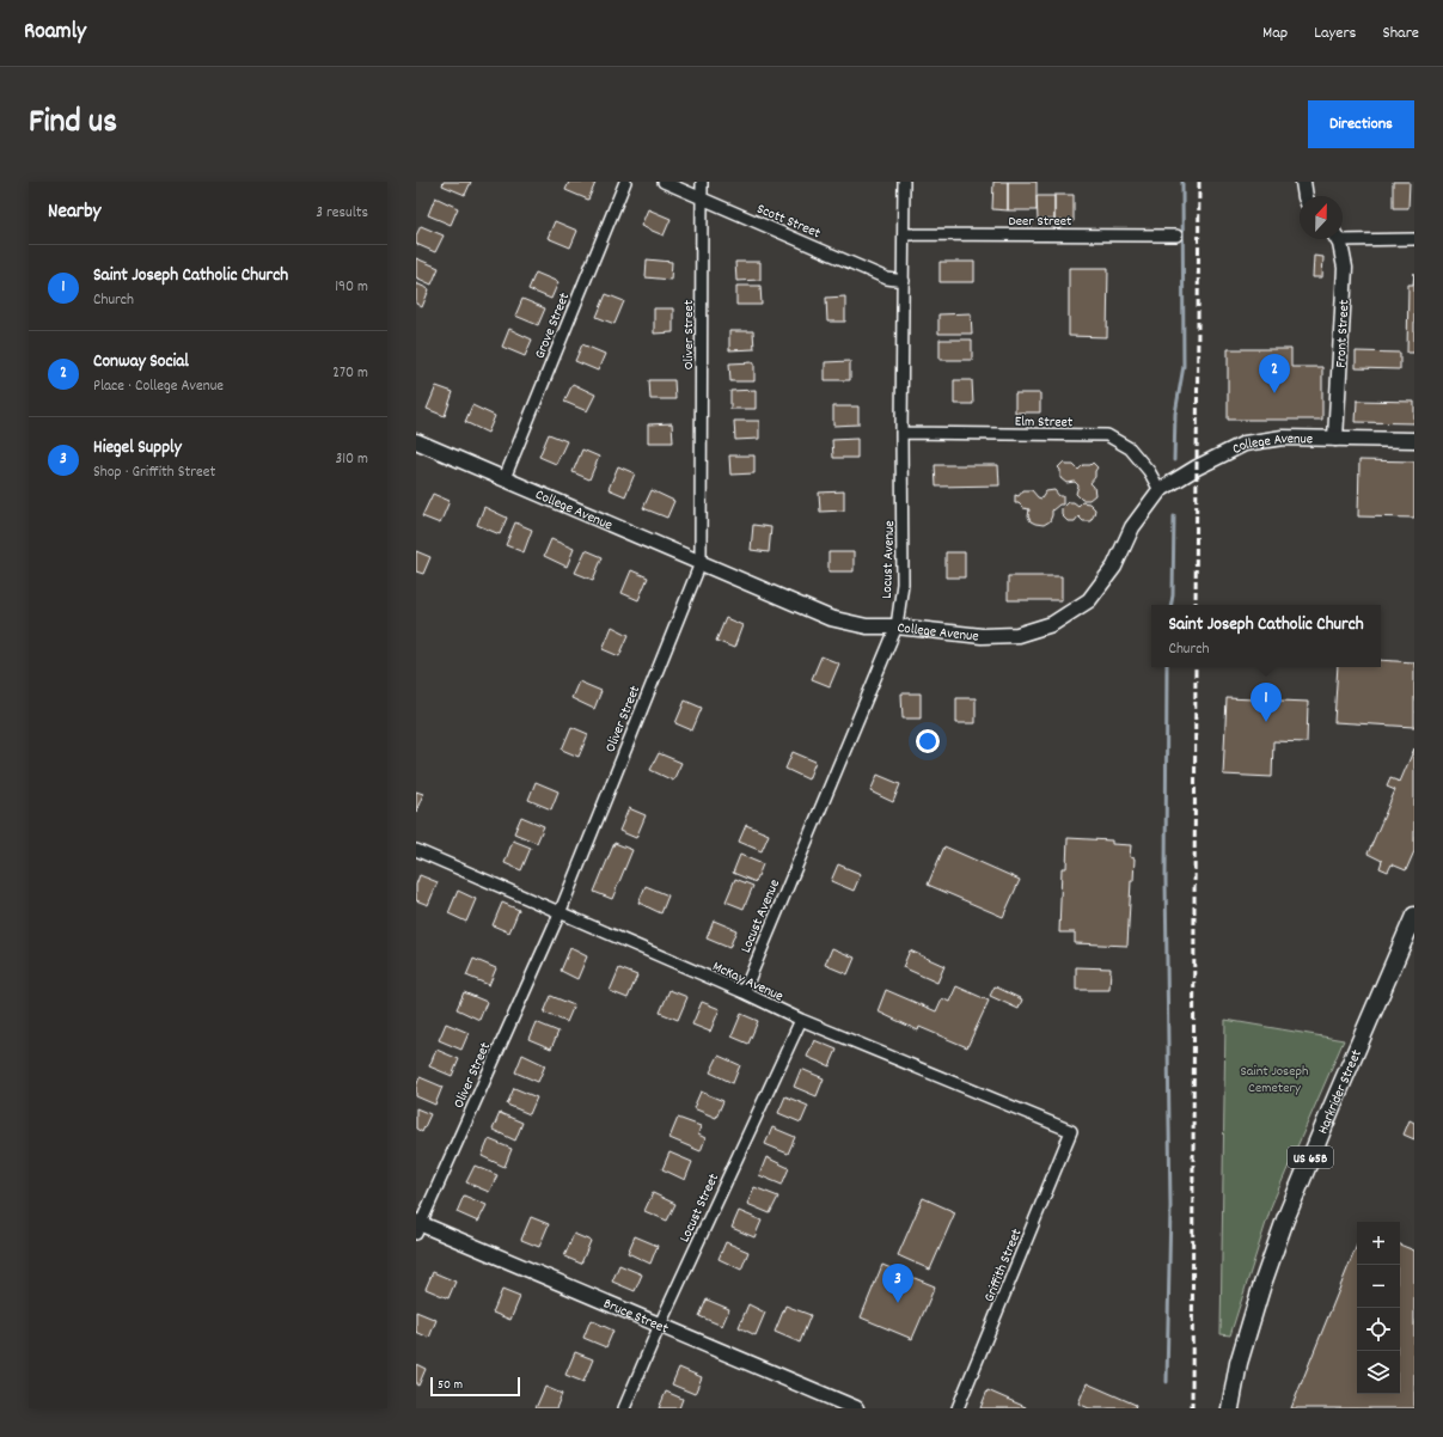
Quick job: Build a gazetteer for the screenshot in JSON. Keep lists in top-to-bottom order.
{
  "streets": {
    "main road": ["Harkrider Street", "US 65B"],
    "street": [
      "Scott Street",
      "Deer Street",
      "Grove Street",
      "Front Street",
      "Oliver Street",
      "Elm Street",
      "College Avenue",
      "Locust Avenue",
      "McKay Avenue",
      "Locust Street",
      "Griffith Street",
      "Bruce Street"
    ]
  },
  "crossings": [
    ["Scott Street", "Oliver Street"],
    ["Scott Street", "Locust Avenue"],
    ["Deer Street", "Locust Avenue"],
    ["Grove Street", "College Avenue"],
    ["Front Street", "College Avenue"],
    ["Oliver Street", "College Avenue"],
    ["Oliver Street", "McKay Avenue"],
    ["Oliver Street", "Bruce Street"],
    ["Elm Street", "College Avenue"],
    ["Elm Street", "Locust Avenue"],
    ["College Avenue", "Locust Avenue"],
    ["Locust Avenue", "McKay Avenue"],
    ["McKay Avenue", "Locust Street"],
    ["McKay Avenue", "Griffith Street"],
    ["Locust Street", "Bruce Street"]
  ],
  "parks": ["Saint Joseph Cemetery"],
  "scale_bar": "50 m",
  "north": "top",
  "page": {
    "header": "Roamly",
    "nav": ["Map", "Layers", "Share"],
    "title": "Find us",
    "buttons": "Directions",
    "heading": ["Nearby", "3 results"],
    "list": [
      {
        "mark": "1",
        "name": "Saint Joseph Catholic Church",
        "note": "Church",
        "value": "190 m"
      },
      {
        "mark": "2",
        "name": "Conway Social",
        "note": "Place · College Avenue",
        "value": "270 m"
      },
      {
        "mark": "3",
        "name": "Hiegel Supply",
        "note": "Shop · Griffith Street",
        "value": "310 m"
      }
    ],
    "pins": ["2", "1", "3"],
    "popup": ["Saint Joseph Catholic Church", "Church"],
    "map_buttons": ["+", "−"],
    "scale": "50 m"
  }
}
